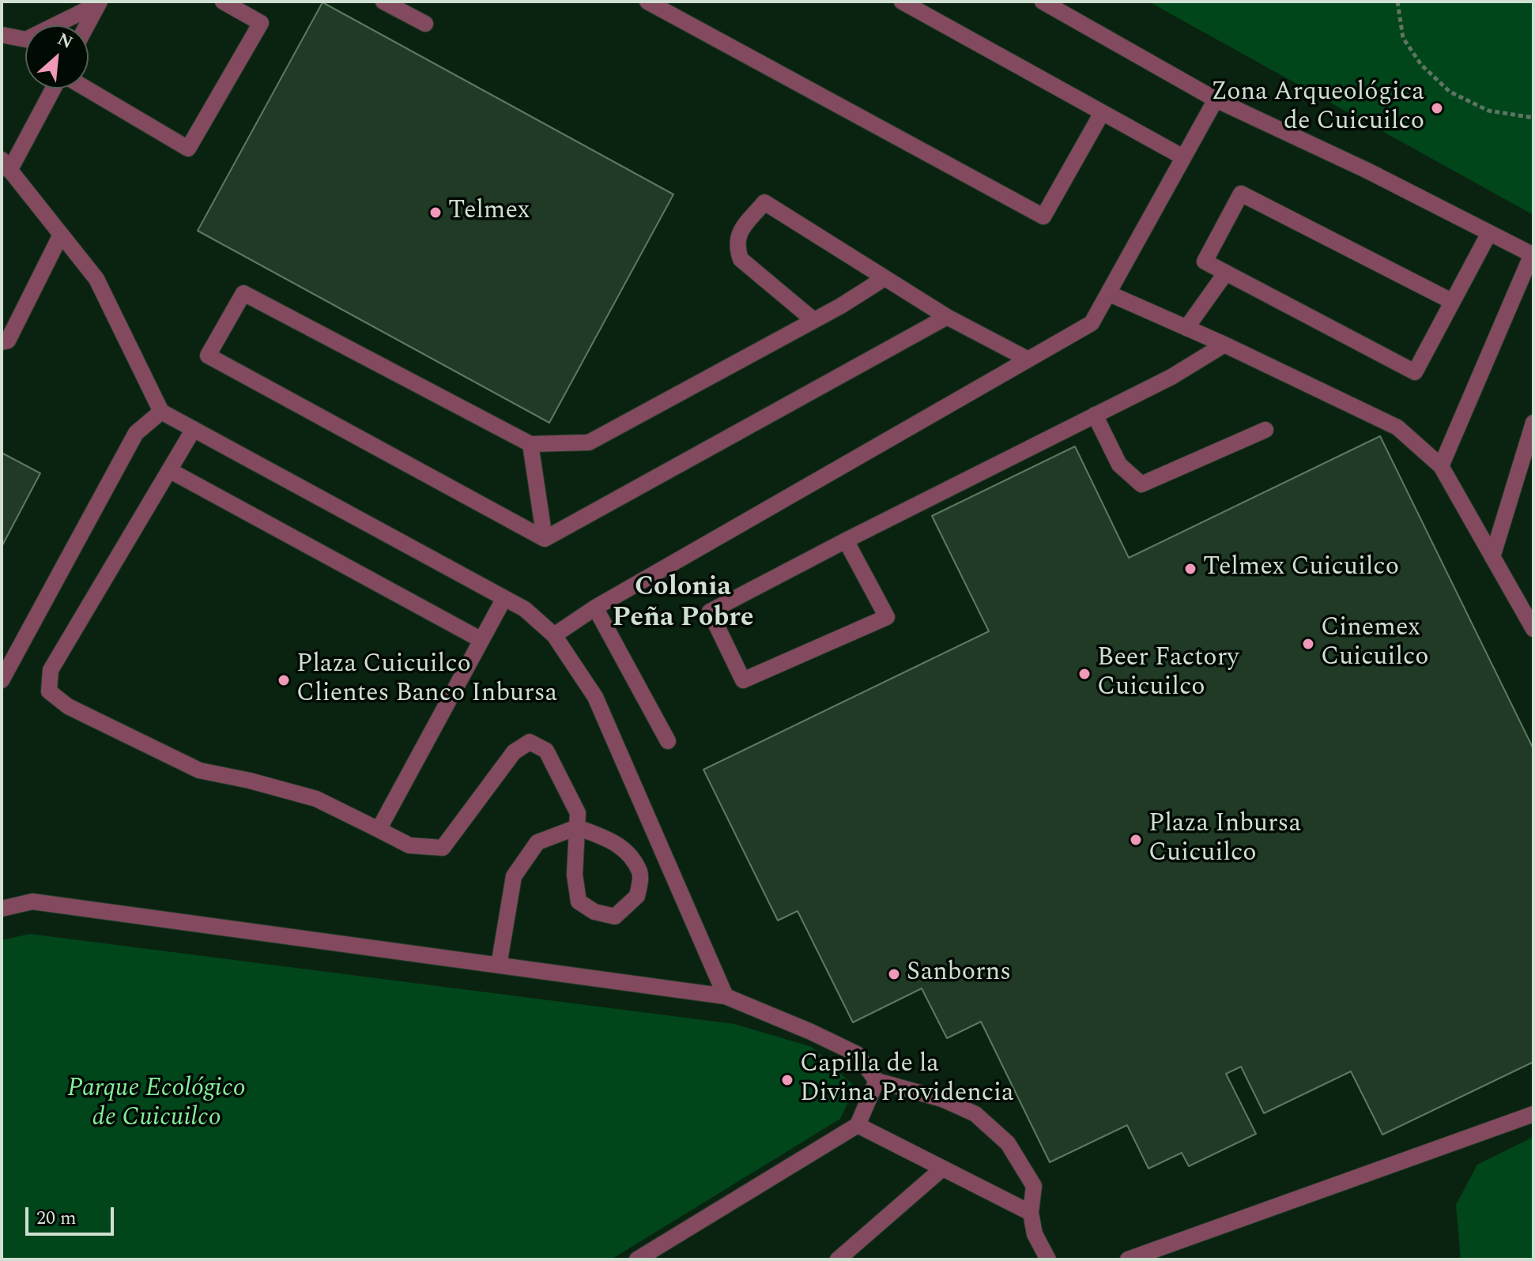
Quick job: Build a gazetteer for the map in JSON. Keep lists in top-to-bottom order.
{
  "districts": ["Colonia Peña Pobre"],
  "parks": ["Parque Ecológico de Cuicuilco"],
  "places": [
    "Zona Arqueológica de Cuicuilco",
    "Telmex",
    "Telmex Cuicuilco",
    "Cinemex Cuicuilco",
    "Beer Factory Cuicuilco",
    "Plaza Cuicuilco Clientes Banco Inbursa",
    "Plaza Inbursa Cuicuilco",
    "Sanborns",
    "Capilla de la Divina Providencia"
  ],
  "scale_bar": "20 m",
  "north": "top right"
}
